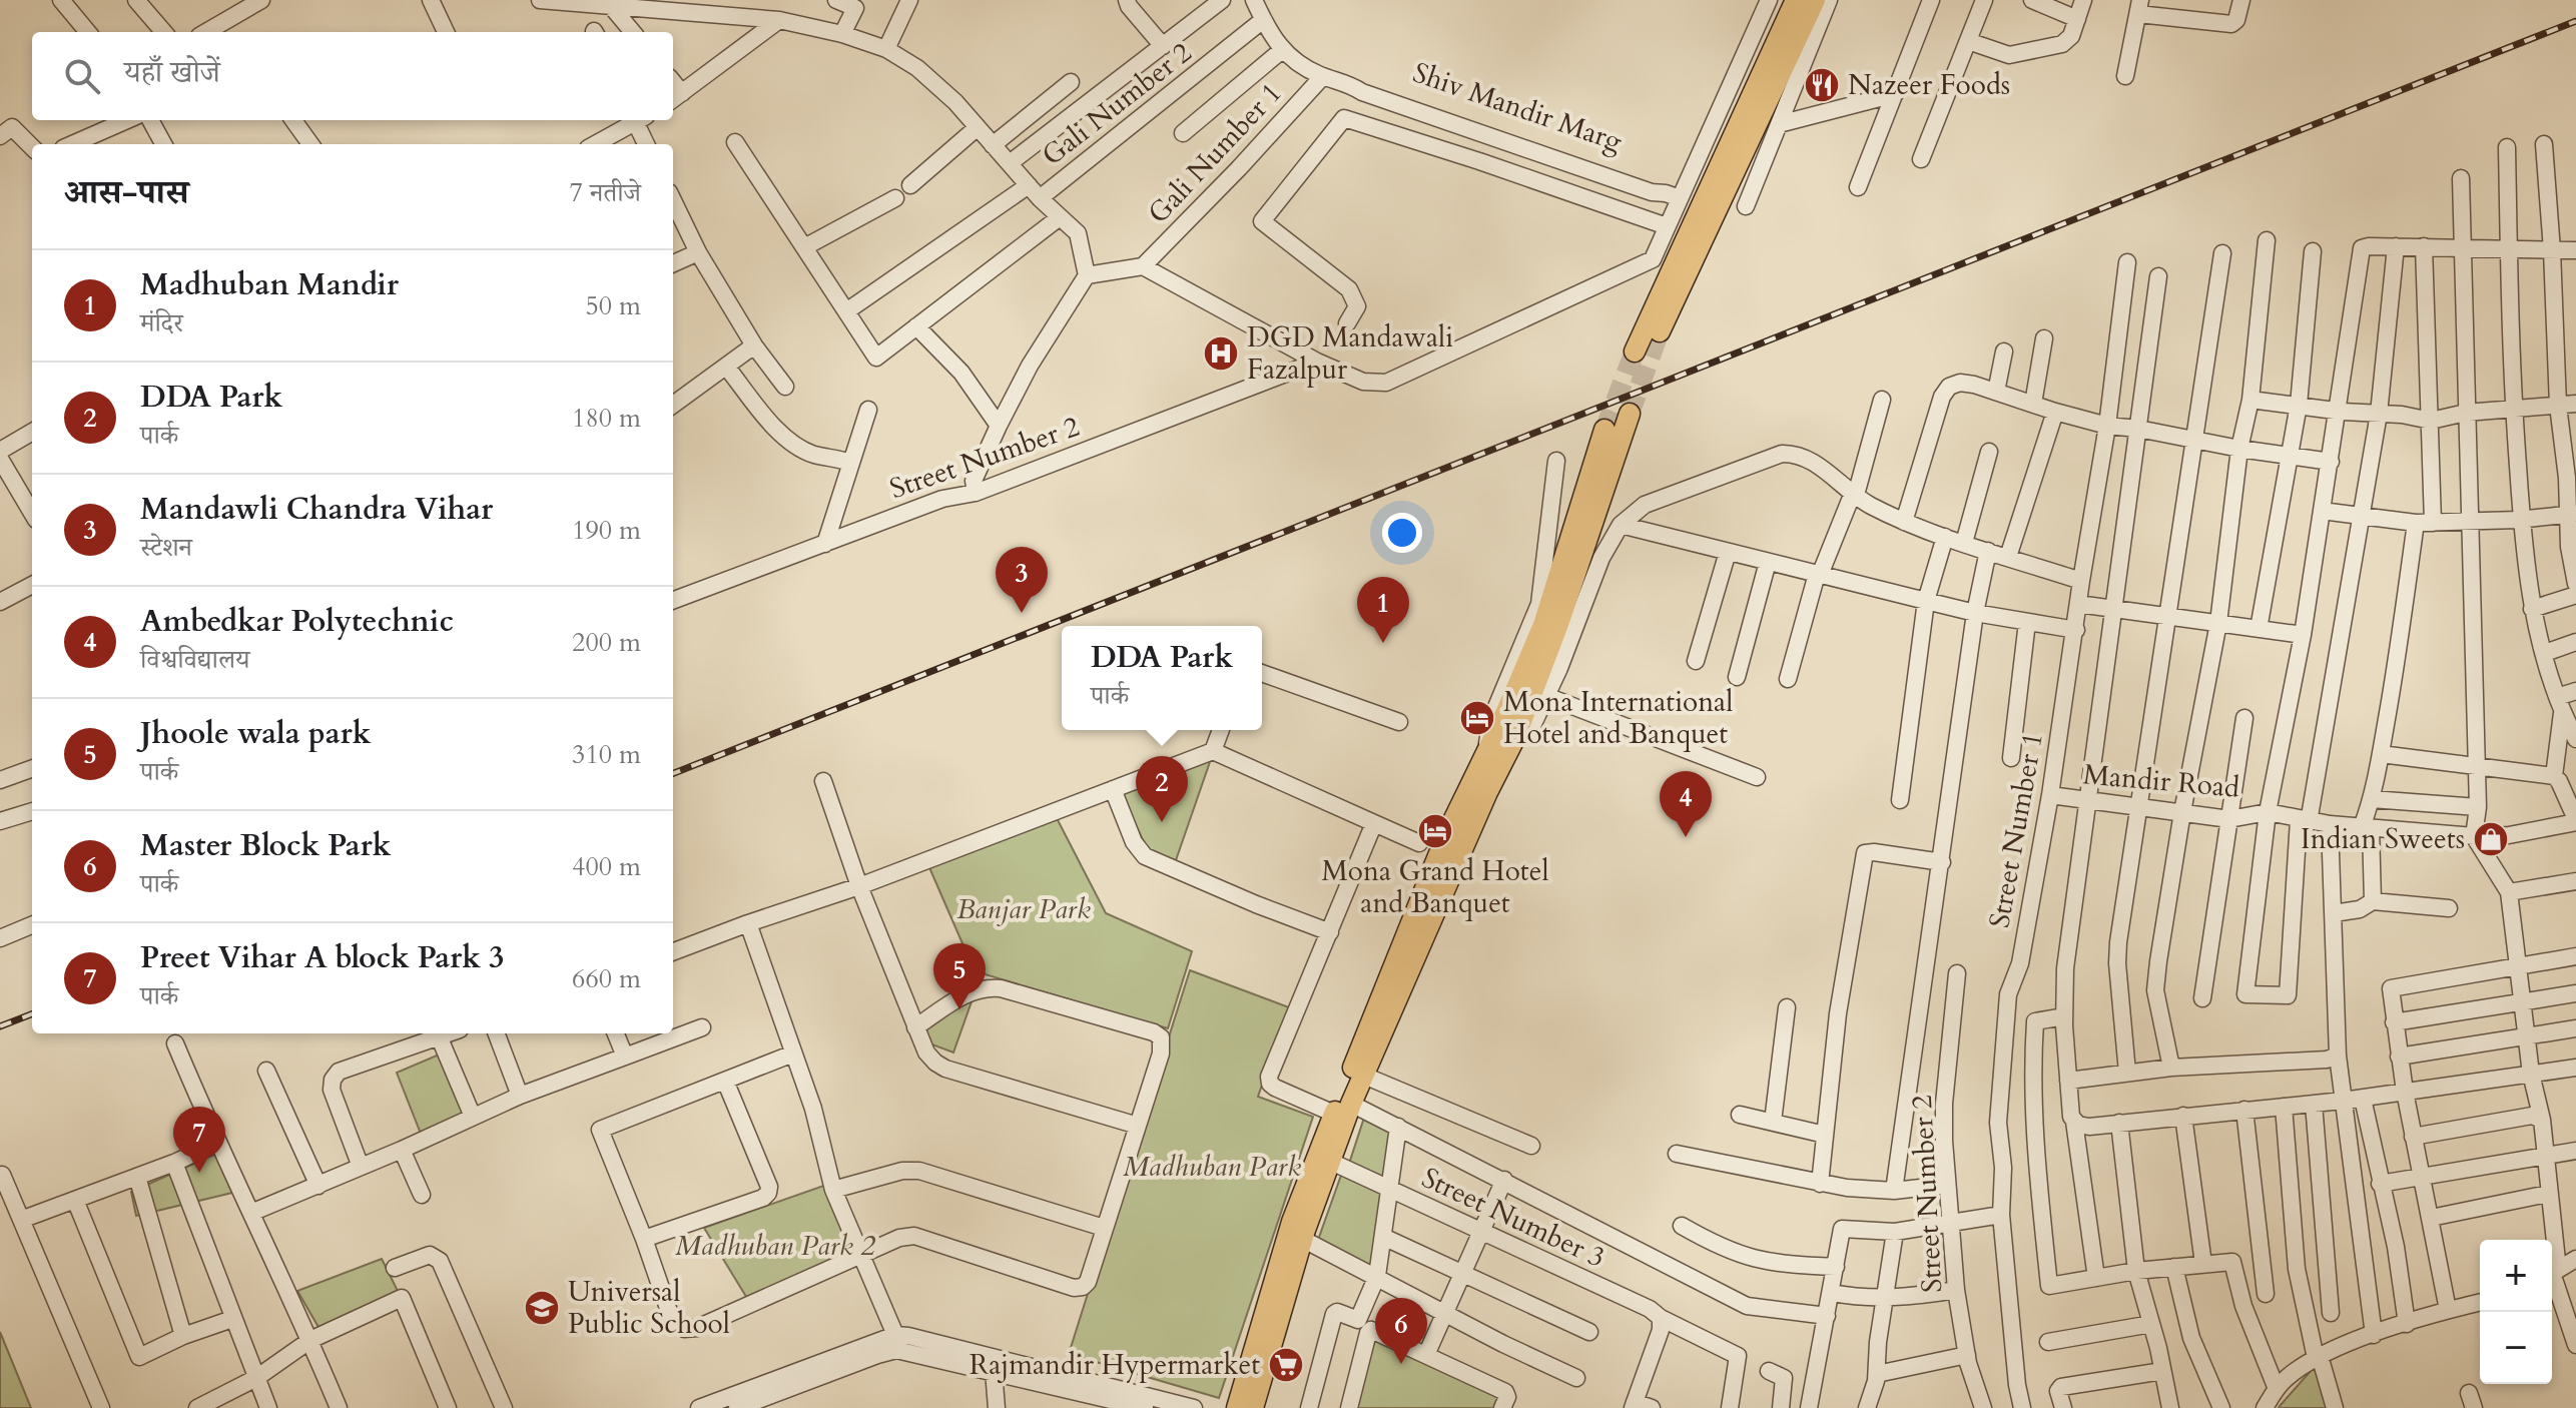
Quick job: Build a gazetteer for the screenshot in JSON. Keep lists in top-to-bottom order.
{
  "streets": {
    "street": [
      "Gali Number 2",
      "Shiv Mandir Marg",
      "Gali Number 1",
      "Street Number 2",
      "Mandir Road",
      "Street Number 1",
      "Street Number 3"
    ]
  },
  "crossings": [
    ["Gali Number 2", "Shiv Mandir Marg"],
    ["Shiv Mandir Marg", "Gali Number 1"],
    ["Mandir Road", "Street Number 1"]
  ],
  "parks": ["Banjar Park", "Madhuban Park", "Madhuban Park 2"],
  "places": {
    "restaurant": ["Nazeer Foods"],
    "hospital": ["DGD Mandawali Fazalpur"],
    "hotel": ["Mona International Hotel and Banquet", "Mona Grand Hotel and Banquet"],
    "shop": ["Indian Sweets"],
    "school or university": ["Universal Public School"],
    "supermarket": ["Rajmandir Hypermarket"]
  },
  "page": {
    "search": "यहाँ खोजें",
    "heading": ["आस-पास", "7 नतीजे"],
    "list": [
      {
        "mark": "1",
        "name": "Madhuban Mandir",
        "note": "मंदिर",
        "value": "50 m"
      },
      {
        "mark": "2",
        "name": "DDA Park",
        "note": "पार्क",
        "value": "180 m"
      },
      {
        "mark": "3",
        "name": "Mandawli Chandra Vihar",
        "note": "स्टेशन",
        "value": "190 m"
      },
      {
        "mark": "4",
        "name": "Ambedkar Polytechnic",
        "note": "विश्वविद्यालय",
        "value": "200 m"
      },
      {
        "mark": "5",
        "name": "Jhoole wala park",
        "note": "पार्क",
        "value": "310 m"
      },
      {
        "mark": "6",
        "name": "Master Block Park",
        "note": "पार्क",
        "value": "400 m"
      },
      {
        "mark": "7",
        "name": "Preet Vihar A block Park 3",
        "note": "पार्क",
        "value": "660 m"
      }
    ],
    "pins": [
      "3",
      "1",
      "2",
      "4",
      "5",
      "7",
      "6"
    ],
    "popup": ["DDA Park", "पार्क"],
    "map_buttons": ["+", "−"]
  }
}
